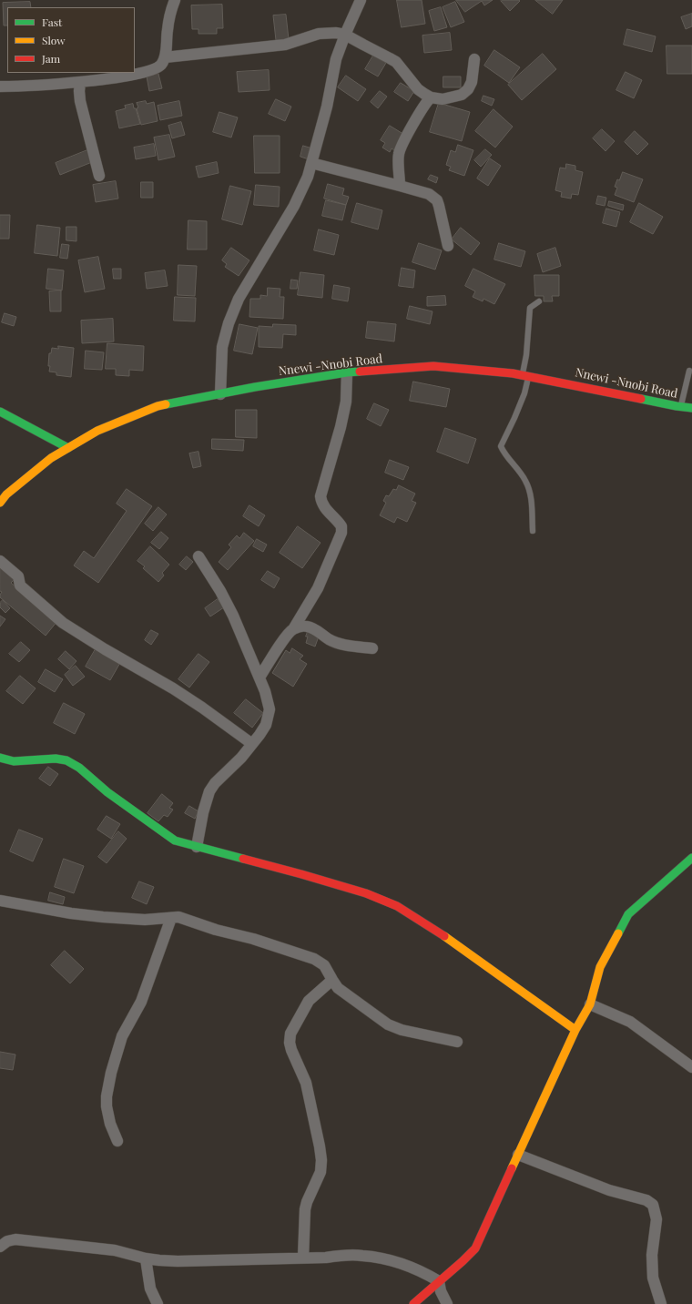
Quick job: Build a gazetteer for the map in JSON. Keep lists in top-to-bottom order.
{
  "streets": {
    "street": ["Nnewi -Nnobi Road"]
  },
  "legend": ["Fast", "Slow", "Jam"]
}
